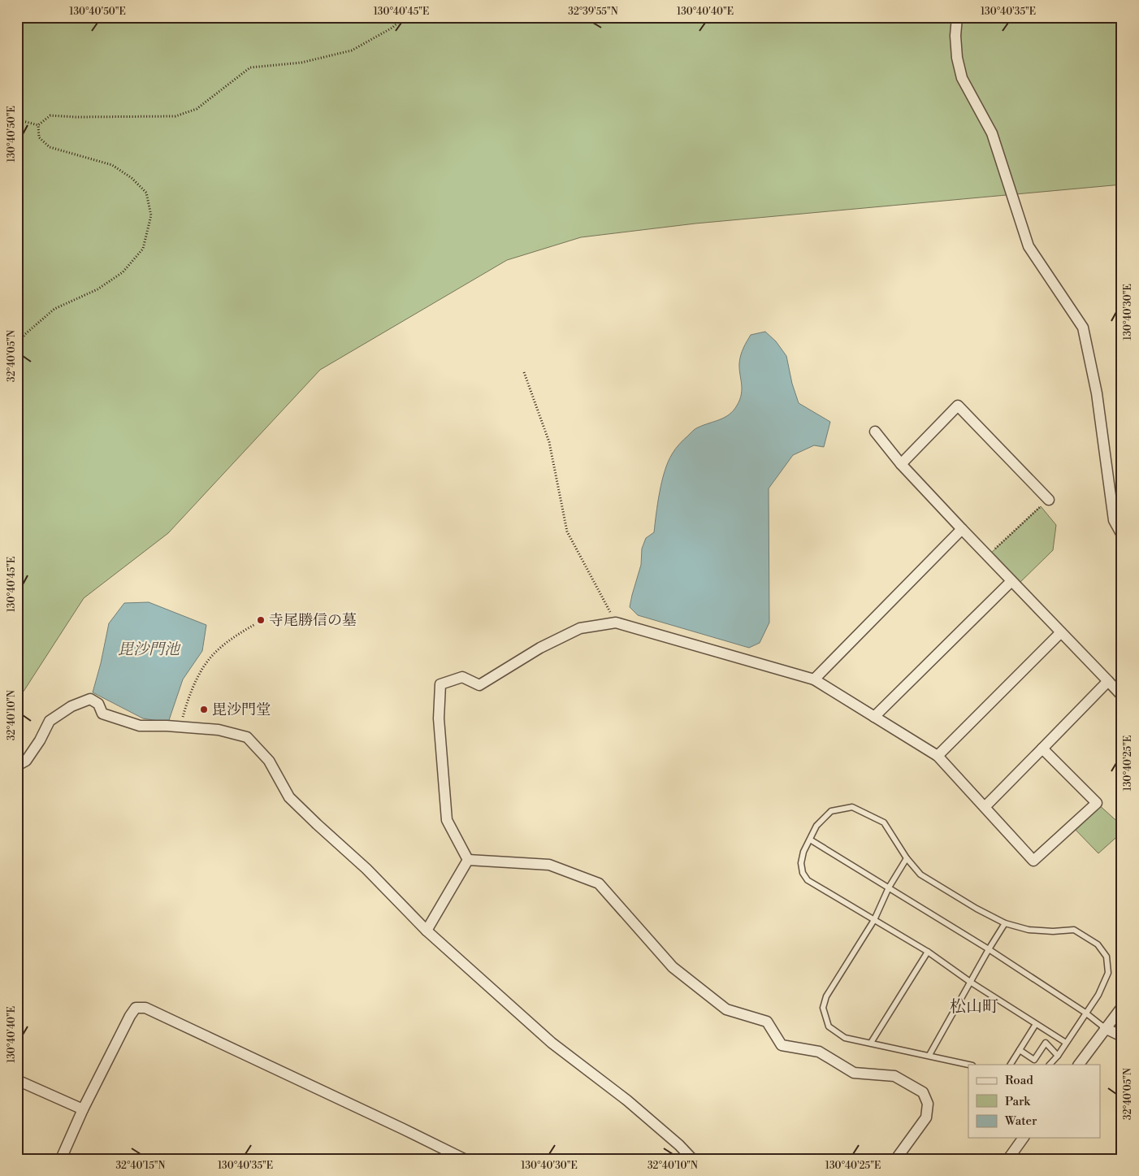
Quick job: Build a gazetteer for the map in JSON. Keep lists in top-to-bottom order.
{
  "districts": ["松山町"],
  "water": ["毘沙門池"],
  "places": ["寺尾勝信の墓", "毘沙門堂"],
  "legend": ["Road", "Park", "Water"],
  "coordinates": [
    "130°40'50\"E",
    "130°40'45\"E",
    "32°39'55\"N",
    "130°40'40\"E",
    "130°40'35\"E",
    "130°40'30\"E",
    "32°40'05\"N",
    "32°40'10\"N",
    "130°40'25\"E",
    "32°40'15\"N"
  ]
}
